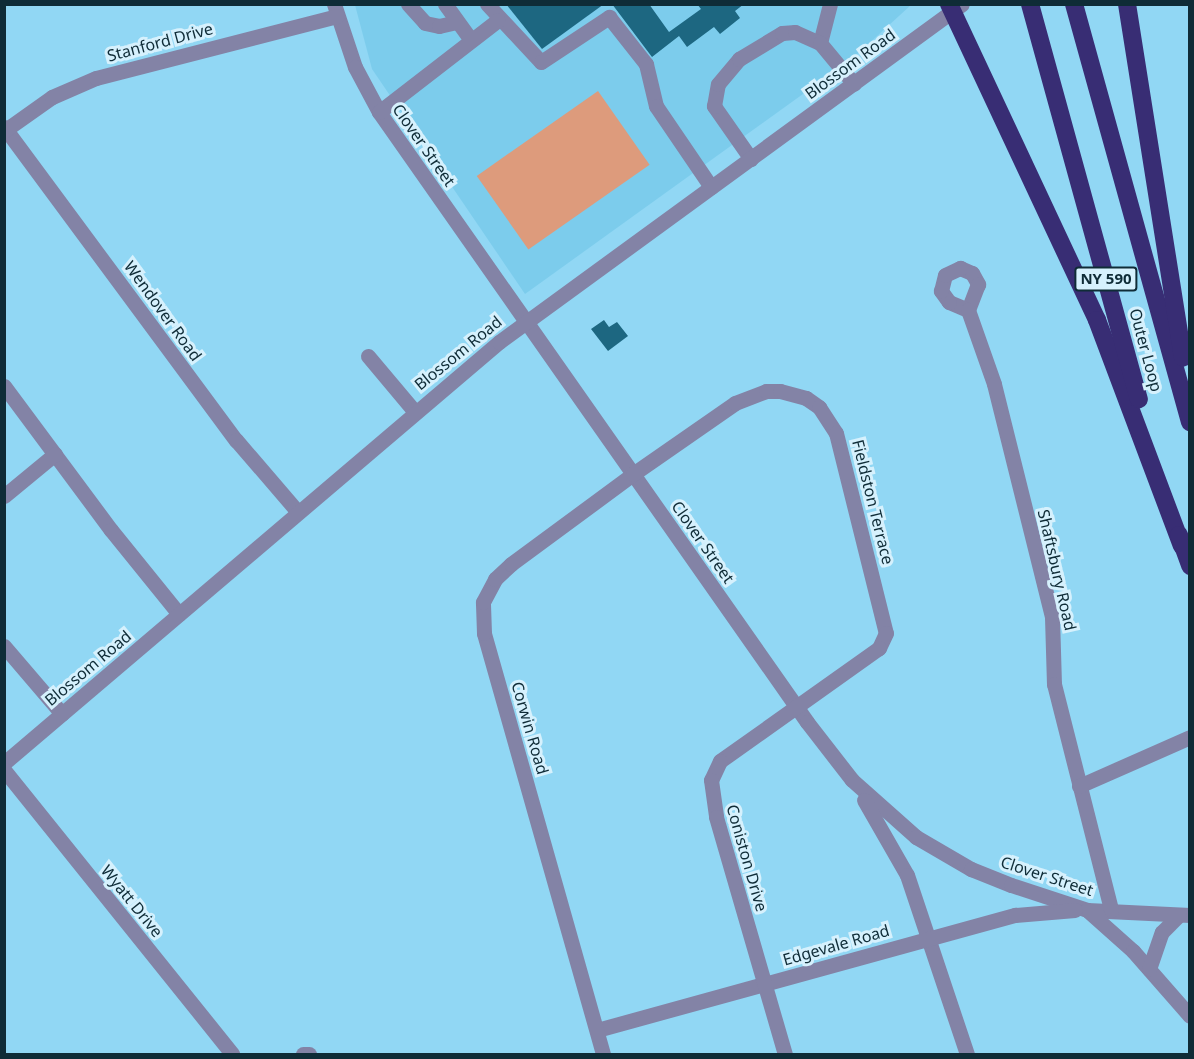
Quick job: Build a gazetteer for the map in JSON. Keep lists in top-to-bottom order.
{
  "streets": {
    "highway": ["NY 590", "Outer Loop"],
    "street": [
      "Stanford Drive",
      "Blossom Road",
      "Clover Street",
      "Wendover Road",
      "Fieldston Terrace",
      "Shaftsbury Road",
      "Corwin Road",
      "Coniston Drive",
      "Wyatt Drive",
      "Edgevale Road"
    ]
  },
  "crossings": [
    ["Stanford Drive", "Clover Street"],
    ["Stanford Drive", "Wendover Road"],
    ["Blossom Road", "Clover Street"],
    ["Blossom Road", "Wendover Road"],
    ["Clover Street", "Fieldston Terrace"],
    ["Clover Street", "Shaftsbury Road"],
    ["Clover Street", "Corwin Road"],
    ["Clover Street", "Coniston Drive"],
    ["Clover Street", "Edgevale Road"],
    ["Fieldston Terrace", "Corwin Road"],
    ["Fieldston Terrace", "Coniston Drive"],
    ["Corwin Road", "Edgevale Road"],
    ["Coniston Drive", "Edgevale Road"]
  ]
}
